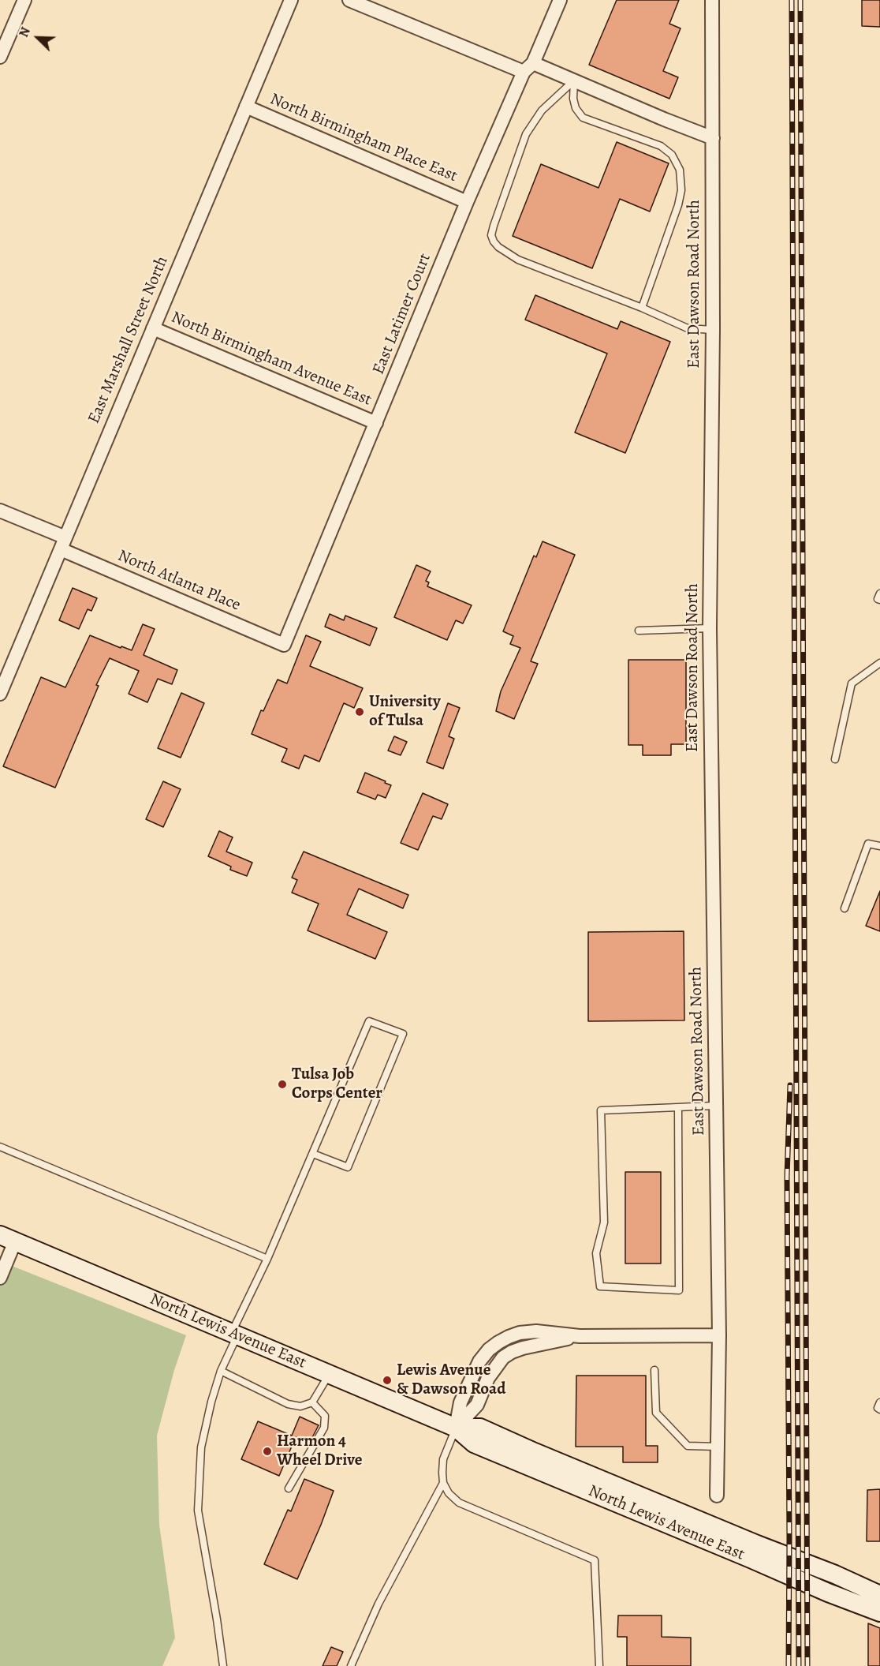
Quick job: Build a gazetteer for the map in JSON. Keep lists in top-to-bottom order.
{
  "streets": {
    "main road": ["North Lewis Avenue East"],
    "street": [
      "North Birmingham Place East",
      "East Dawson Road North",
      "East Latimer Court",
      "East Marshall Street North",
      "North Birmingham Avenue East",
      "North Atlanta Place"
    ]
  },
  "crossings": [
    ["North Birmingham Place East", "East Latimer Court"],
    ["North Birmingham Place East", "East Marshall Street North"],
    ["East Latimer Court", "North Birmingham Avenue East"],
    ["East Latimer Court", "North Atlanta Place"],
    ["East Marshall Street North", "North Birmingham Avenue East"],
    ["East Marshall Street North", "North Atlanta Place"]
  ],
  "places": [
    "University of Tulsa",
    "Tulsa Job Corps Center",
    "Lewis Avenue & Dawson Road",
    "Harmon 4 Wheel Drive"
  ],
  "north": "top left"
}
